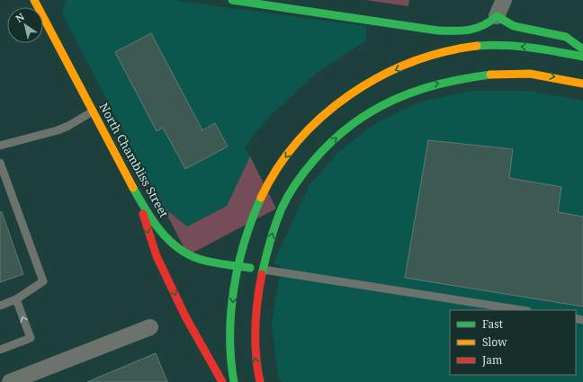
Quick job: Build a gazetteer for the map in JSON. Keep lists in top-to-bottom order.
{
  "streets": {
    "main road": ["North Chambliss Street"]
  },
  "legend": ["Fast", "Slow", "Jam"],
  "north": "top left"
}
